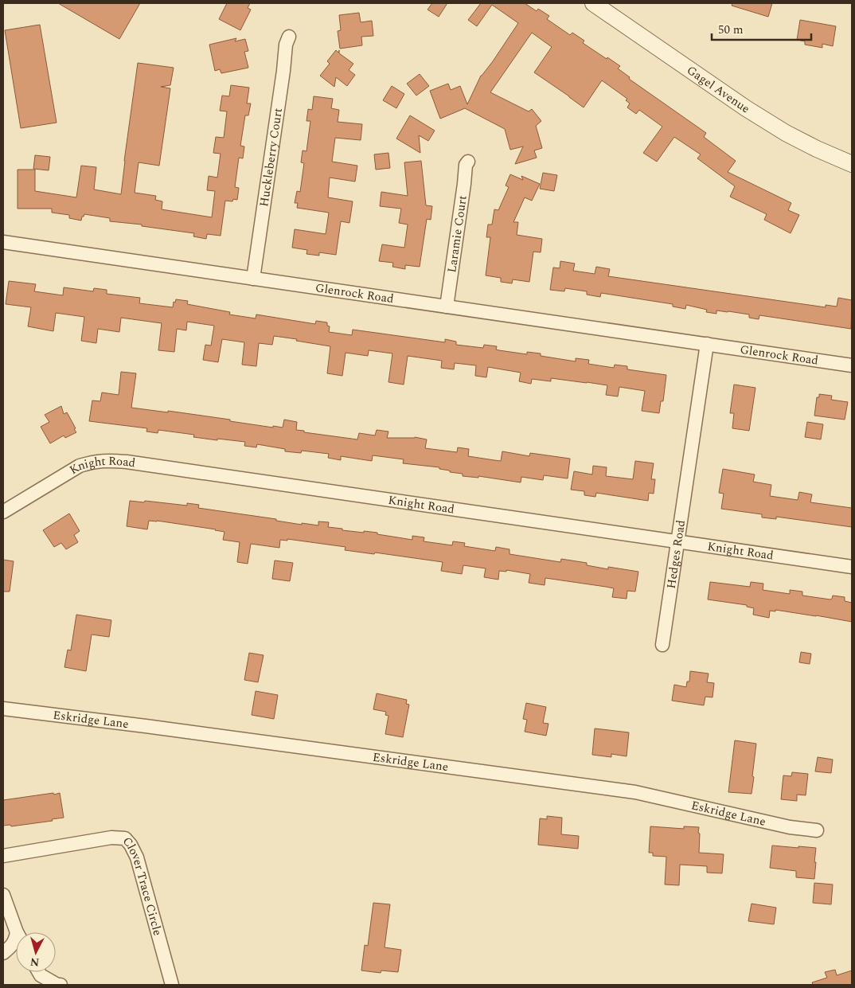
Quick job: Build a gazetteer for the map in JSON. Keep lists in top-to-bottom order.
{
  "streets": {
    "street": [
      "Gagel Avenue",
      "Huckleberry Court",
      "Laramie Court",
      "Glenrock Road",
      "Knight Road",
      "Hedges Road",
      "Eskridge Lane",
      "Clover Trace Circle"
    ]
  },
  "crossings": [
    ["Huckleberry Court", "Glenrock Road"],
    ["Laramie Court", "Glenrock Road"],
    ["Glenrock Road", "Hedges Road"],
    ["Knight Road", "Hedges Road"]
  ],
  "scale_bar": "50 m",
  "north": "bottom"
}
